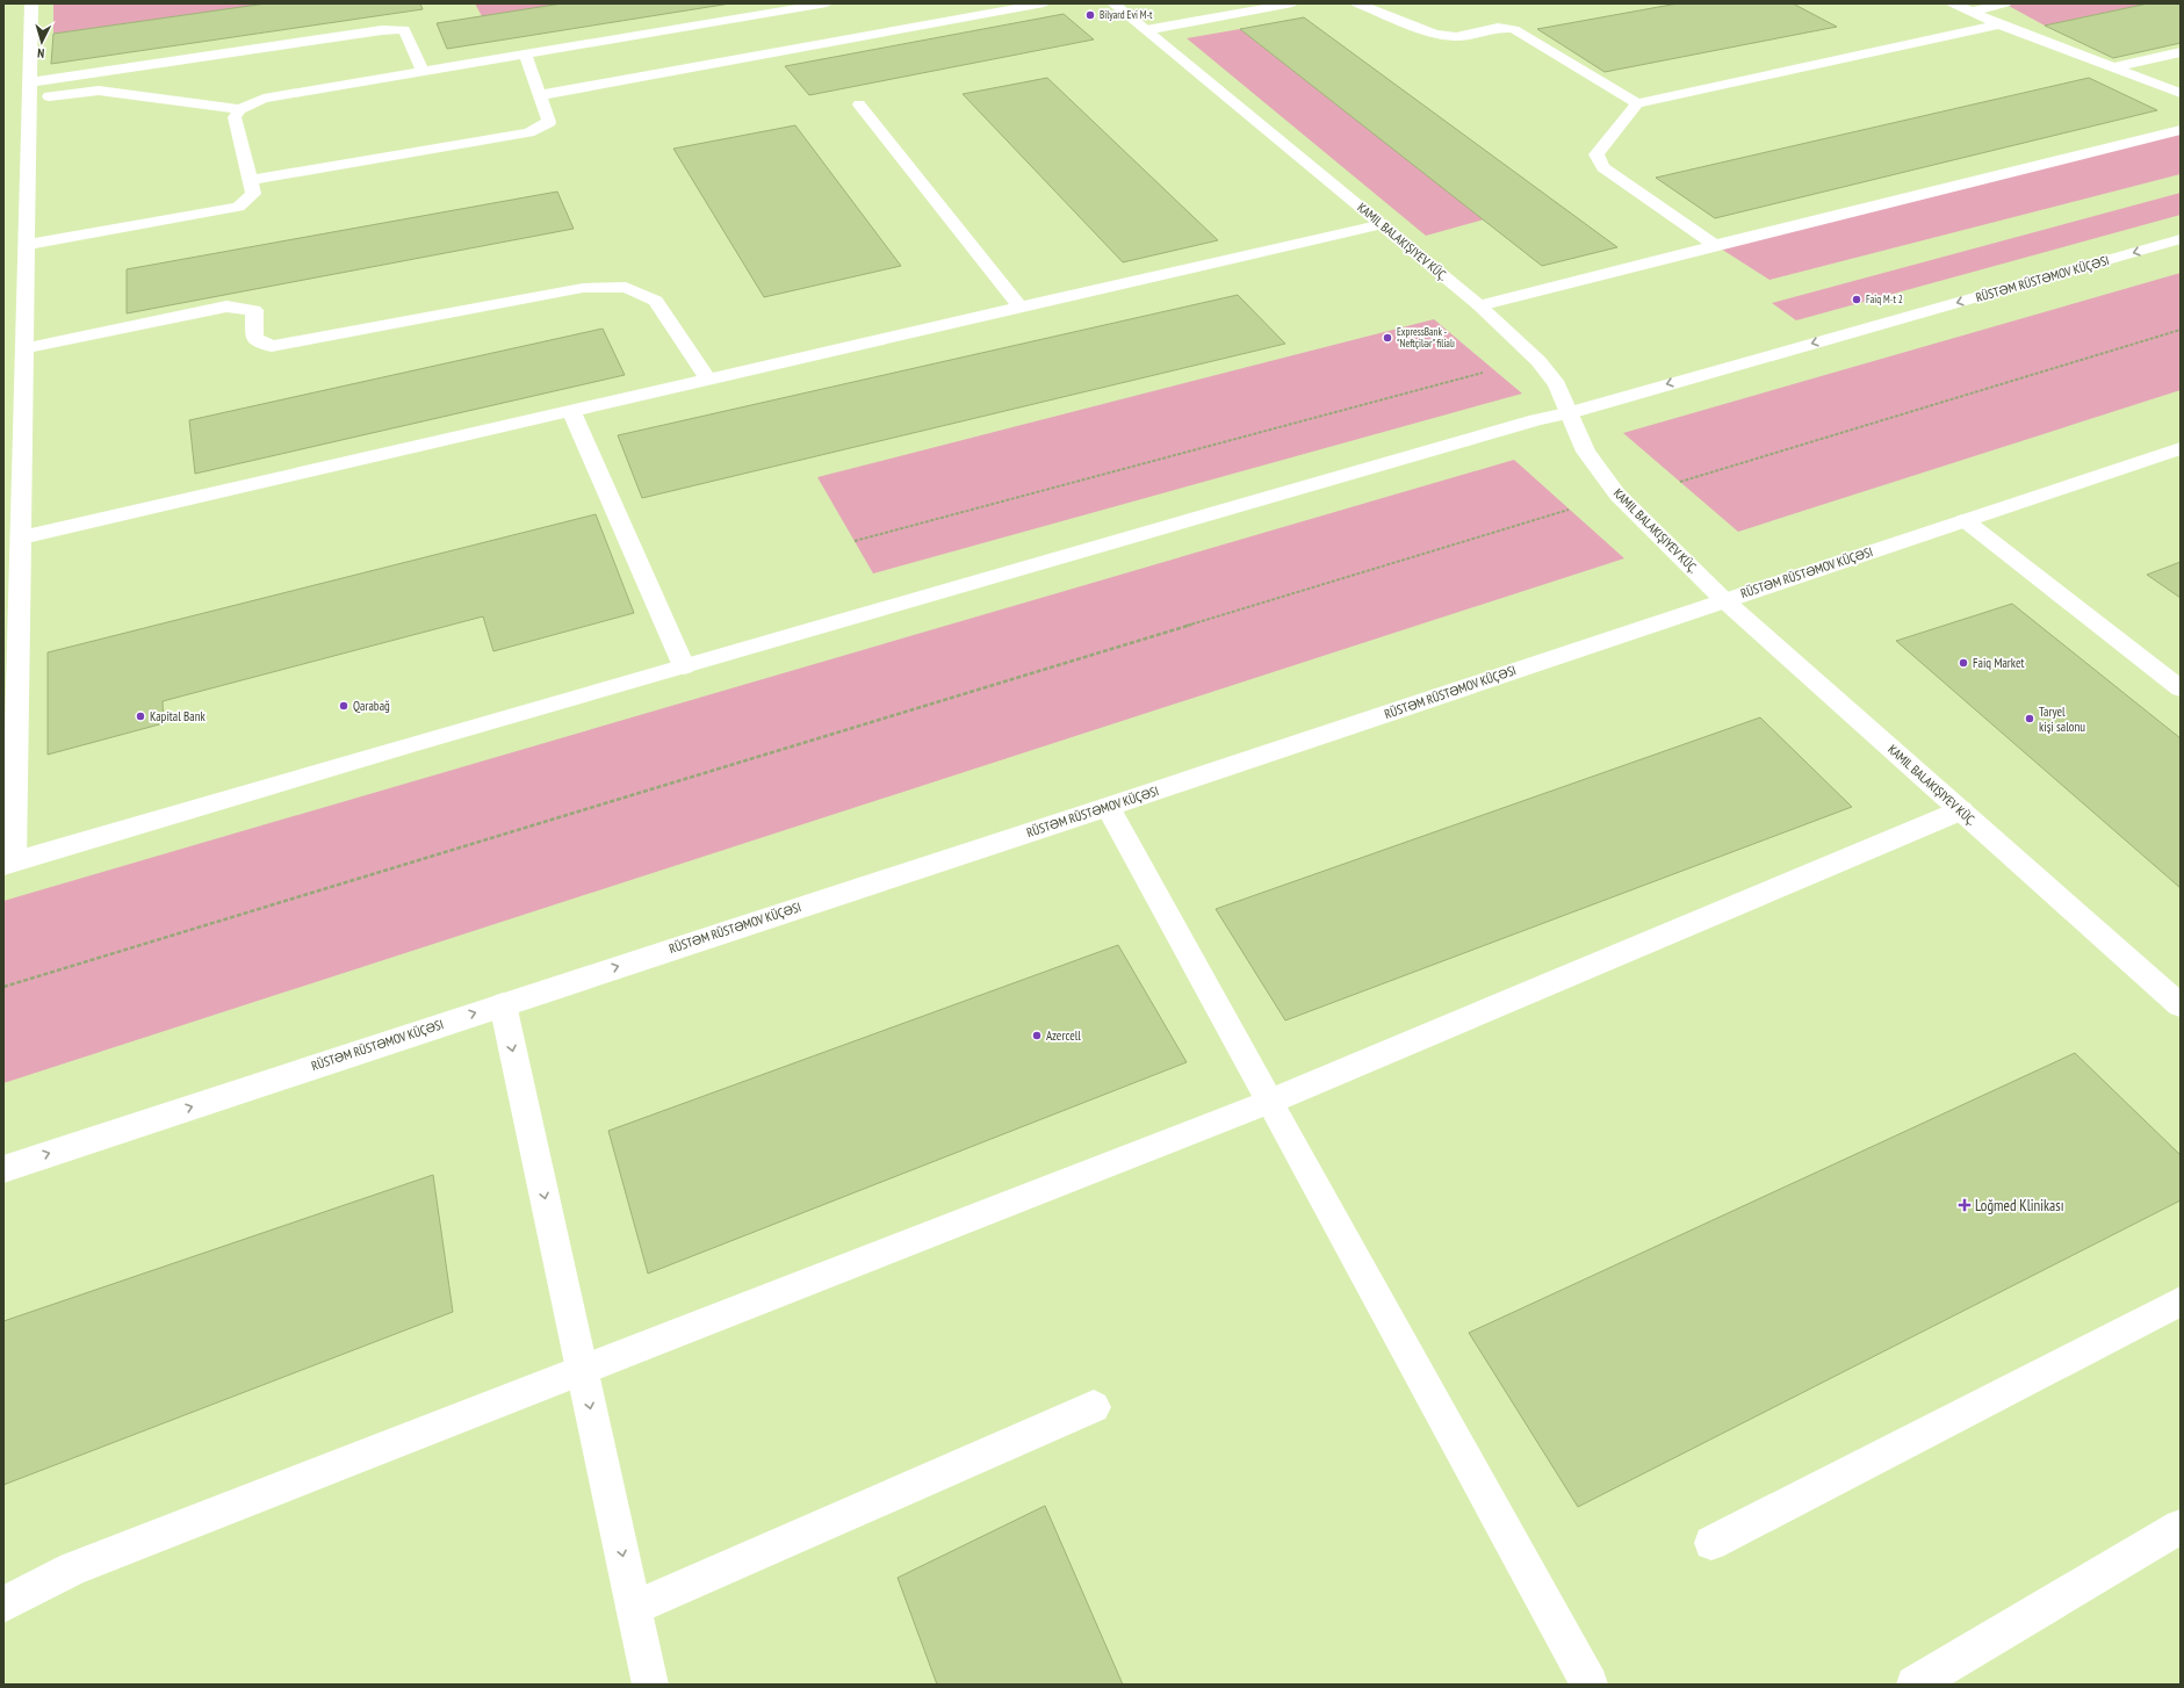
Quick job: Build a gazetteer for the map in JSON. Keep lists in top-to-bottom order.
{
  "streets": {
    "main road": ["KAMIL BALAKIŞIYEV KÜÇ.", "RÜSTƏM RÜSTƏMOV KÜÇƏSI"]
  },
  "crossings": [
    ["KAMIL BALAKIŞIYEV KÜÇ.", "RÜSTƏM RÜSTƏMOV KÜÇƏSI"]
  ],
  "places": {
    "other": [
      "Bilyard Evi M-t",
      "Faiq M-t 2",
      "ExpressBank - \"Neftçilər\" filialı",
      "Faiq Market",
      "Qarabağ",
      "Kapital Bank",
      "Taryel kişi salonu",
      "Azercell"
    ],
    "health": ["Loğmed Klinikası"]
  },
  "north": "bottom"
}
